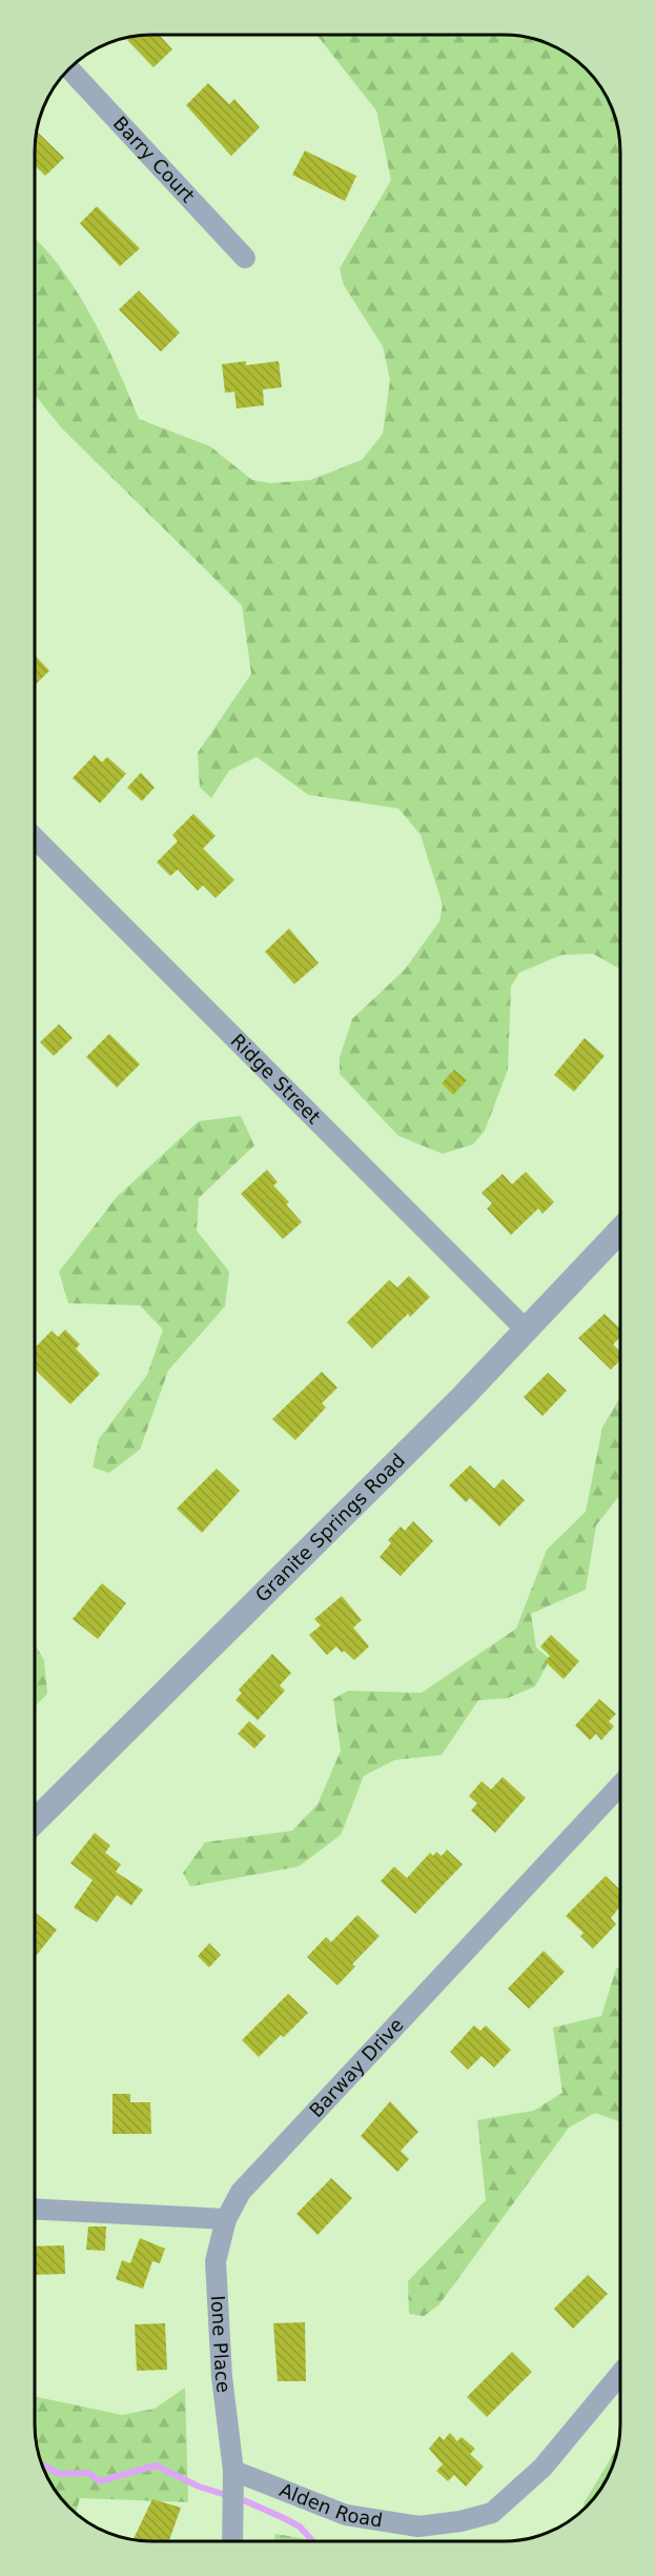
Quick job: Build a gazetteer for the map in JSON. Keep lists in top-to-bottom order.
{
  "streets": {
    "street": [
      "Barry Court",
      "Ridge Street",
      "Granite Springs Road",
      "Barway Drive",
      "Ione Place",
      "Alden Road"
    ]
  },
  "crossings": [
    ["Ridge Street", "Granite Springs Road"],
    ["Barway Drive", "Ione Place"],
    ["Ione Place", "Alden Road"]
  ]
}
